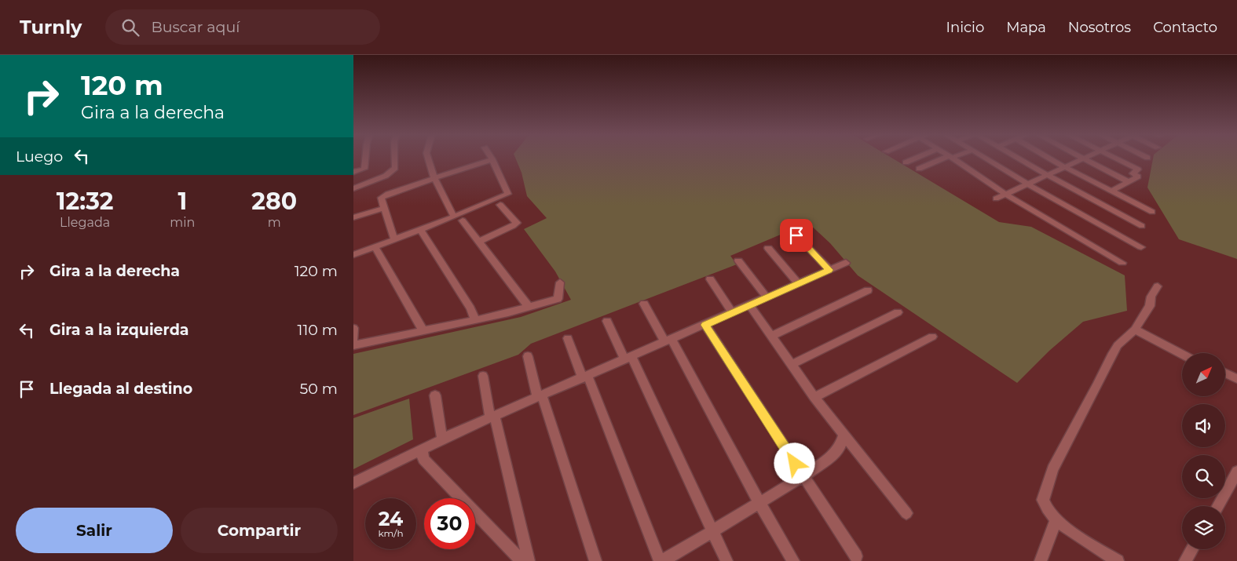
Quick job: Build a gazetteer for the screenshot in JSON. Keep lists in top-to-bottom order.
{
  "north": "top right",
  "page": {
    "header": "Turnly",
    "search": "Buscar aquí",
    "nav": [
      "Inicio",
      "Mapa",
      "Nosotros",
      "Contacto"
    ],
    "turn": ["120 m", "Gira a la derecha"],
    "then": "Luego",
    "eta": [
      "12:32",
      "Llegada",
      "1",
      "min",
      "280",
      "m"
    ],
    "list": [
      {
        "name": "Gira a la derecha",
        "value": "120 m"
      },
      {
        "name": "Gira a la izquierda",
        "value": "110 m"
      },
      {
        "name": "Llegada al destino",
        "value": "50 m"
      }
    ],
    "speed": "24 km/h",
    "limit": "30",
    "buttons": ["Salir", "Compartir"]
  }
}
